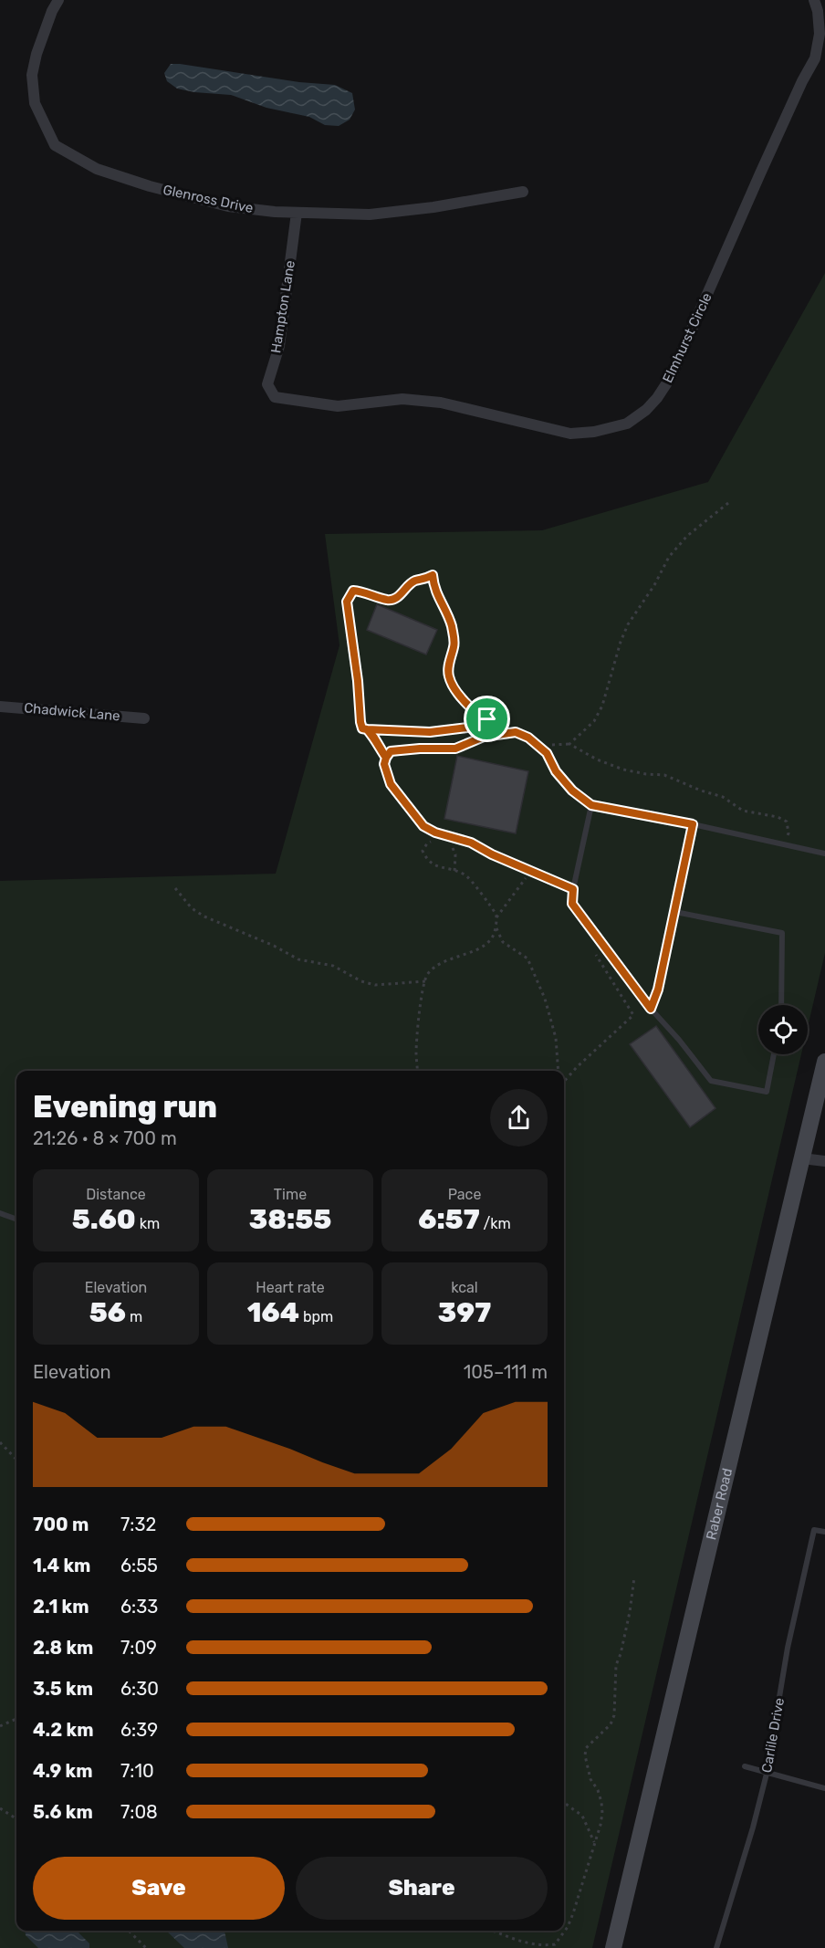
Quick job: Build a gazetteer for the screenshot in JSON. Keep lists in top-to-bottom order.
{
  "streets": {
    "street": [
      "Glenross Drive",
      "Hampton Lane",
      "Elmhurst Circle",
      "Chadwick Lane",
      "Raber Road"
    ],
    "lane": ["Carlile Drive"]
  },
  "crossings": [
    ["Glenross Drive", "Hampton Lane"],
    ["Hampton Lane", "Elmhurst Circle"]
  ],
  "page": {
    "heading": ["Evening run", "21:26 · 8 × 700 m"],
    "stats": [
      ["Distance", "5.60 km"],
      ["Time", "38:55"],
      ["Pace", "6:57 /km"],
      ["Elevation", "56 m"],
      ["Heart rate", "164 bpm"],
      ["kcal", "397"]
    ],
    "chart": ["Elevation", "105–111 m"],
    "list": [
      {
        "name": "700 m",
        "note": "7:32"
      },
      {
        "name": "1.4 km",
        "note": "6:55"
      },
      {
        "name": "2.1 km",
        "note": "6:33"
      },
      {
        "name": "2.8 km",
        "note": "7:09"
      },
      {
        "name": "3.5 km",
        "note": "6:30"
      },
      {
        "name": "4.2 km",
        "note": "6:39"
      },
      {
        "name": "4.9 km",
        "note": "7:10"
      },
      {
        "name": "5.6 km",
        "note": "7:08"
      }
    ],
    "buttons": ["Save", "Share"]
  }
}
